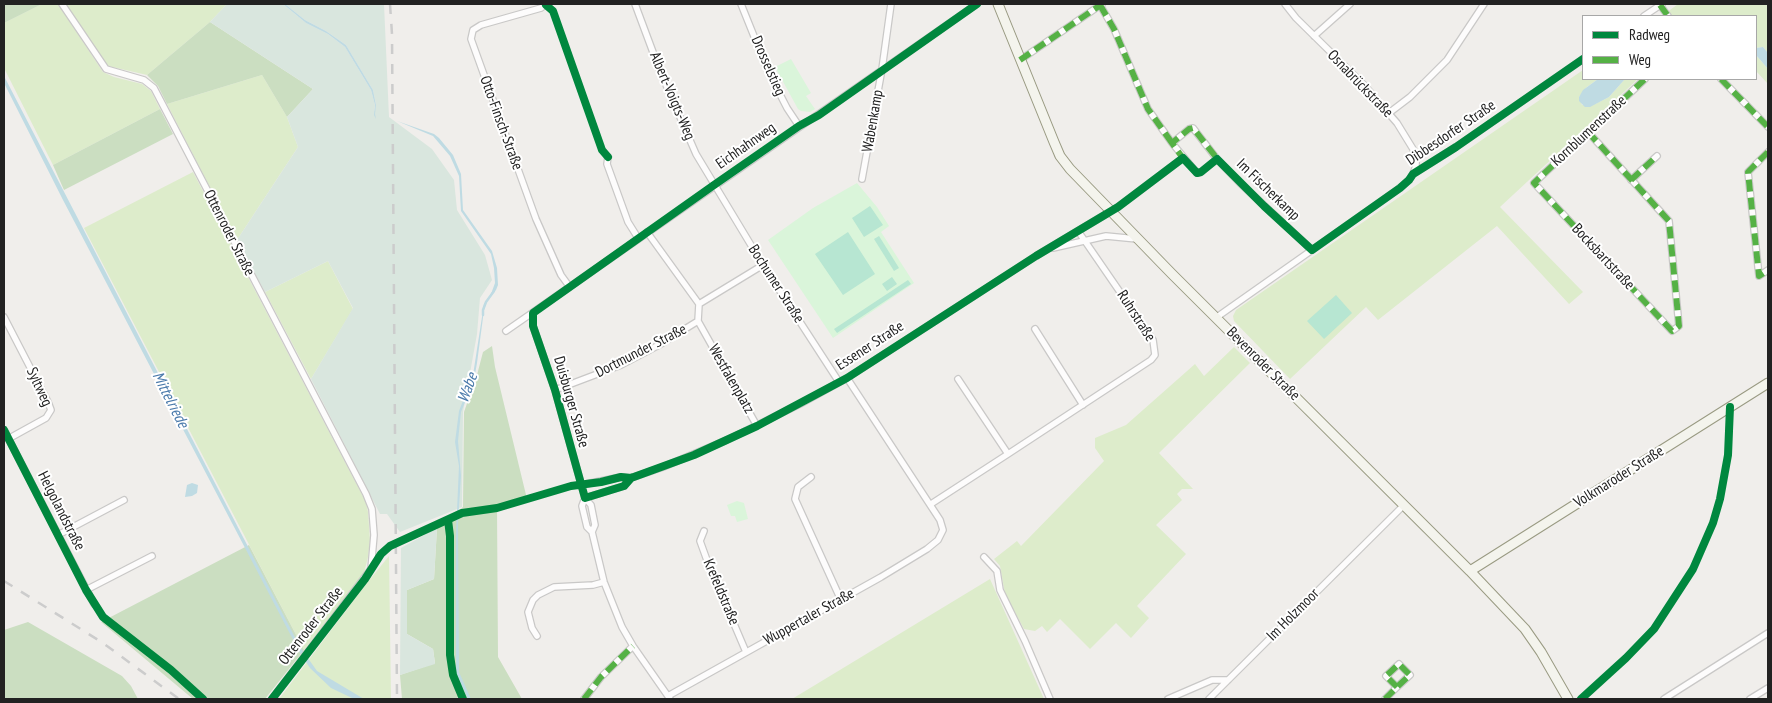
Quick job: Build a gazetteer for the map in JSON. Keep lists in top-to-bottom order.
{
  "streets": {
    "main road": ["Bevenroder Straße", "Volkmaroder Straße"],
    "street": [
      "Drosselstieg",
      "Osnabrückstraße",
      "Albert-Voigts-Weg",
      "Wabenkamp",
      "Otto-Finsch-Straße",
      "Kornblumenstraße",
      "Dibbesdorfer Straße",
      "Eichhahnweg",
      "Im Fischerkamp",
      "Ottenroder Straße",
      "Bocksbartstraße",
      "Bochumer Straße",
      "Ruhrstraße",
      "Essener Straße",
      "Dortmunder Straße",
      "Westfalenplatz",
      "Syltweg",
      "Duisburger Straße",
      "Helgolandstraße",
      "Krefeldstraße",
      "Im Holzmoor",
      "Wuppertaler Straße"
    ]
  },
  "crossings": [
    ["Drosselstieg", "Eichhahnweg"],
    ["Osnabrückstraße", "Dibbesdorfer Straße"],
    ["Albert-Voigts-Weg", "Eichhahnweg"],
    ["Albert-Voigts-Weg", "Bochumer Straße"],
    ["Wabenkamp", "Eichhahnweg"],
    ["Otto-Finsch-Straße", "Eichhahnweg"],
    ["Kornblumenstraße", "Bocksbartstraße"],
    ["Dibbesdorfer Straße", "Im Fischerkamp"],
    ["Dibbesdorfer Straße", "Bevenroder Straße"],
    ["Eichhahnweg", "Bochumer Straße"],
    ["Eichhahnweg", "Duisburger Straße"],
    ["Bochumer Straße", "Essener Straße"],
    ["Ruhrstraße", "Essener Straße"],
    ["Ruhrstraße", "Wuppertaler Straße"],
    ["Essener Straße", "Bevenroder Straße"],
    ["Essener Straße", "Westfalenplatz"],
    ["Essener Straße", "Duisburger Straße"],
    ["Dortmunder Straße", "Westfalenplatz"],
    ["Dortmunder Straße", "Duisburger Straße"],
    ["Bevenroder Straße", "Volkmaroder Straße"],
    ["Bevenroder Straße", "Im Holzmoor"],
    ["Syltweg", "Helgolandstraße"],
    ["Duisburger Straße", "Wuppertaler Straße"],
    ["Krefeldstraße", "Wuppertaler Straße"]
  ],
  "water": ["Wabe", "Mittelriede"],
  "legend": ["Radweg", "Weg"]
}
